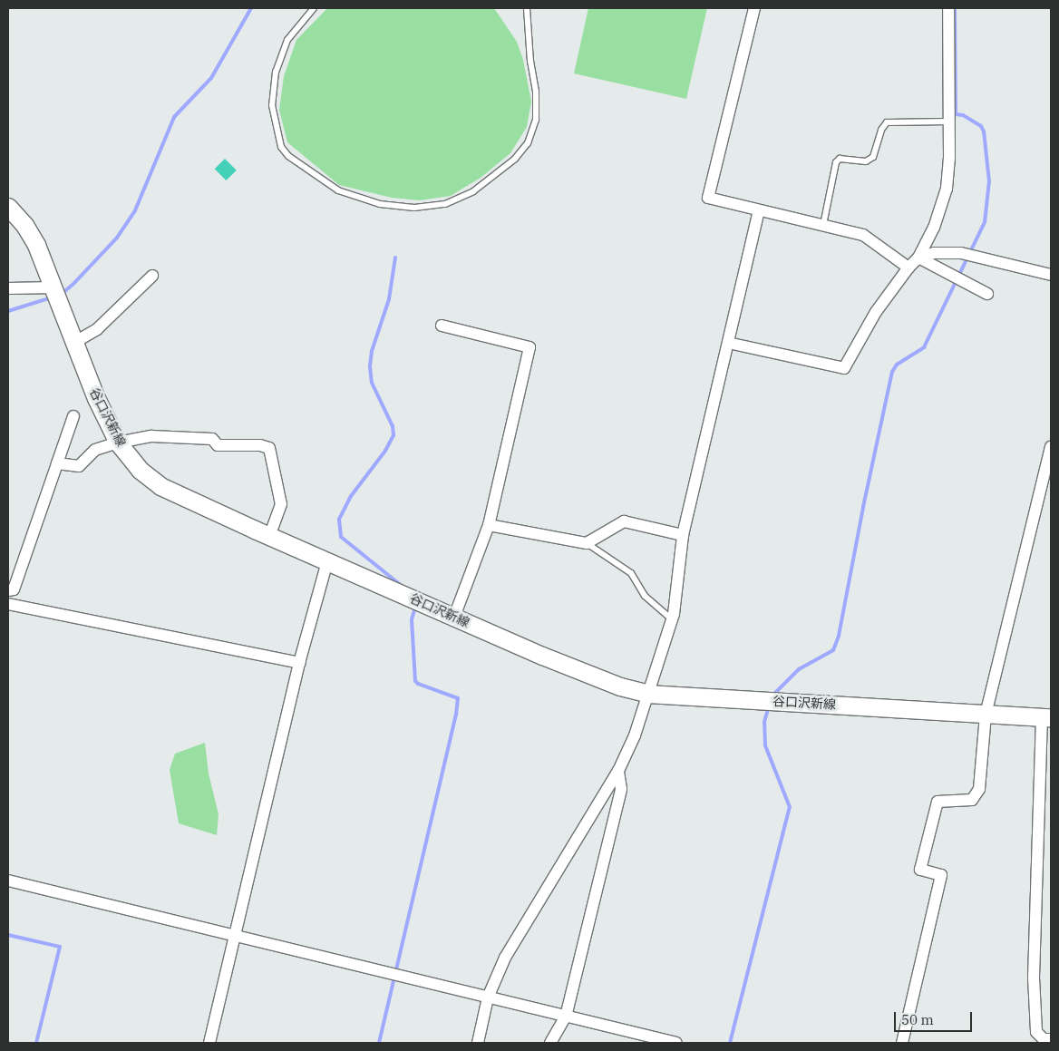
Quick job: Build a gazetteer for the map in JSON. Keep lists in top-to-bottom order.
{
  "streets": {
    "main road": ["谷口沢新線"]
  },
  "scale_bar": "50 m"
}
